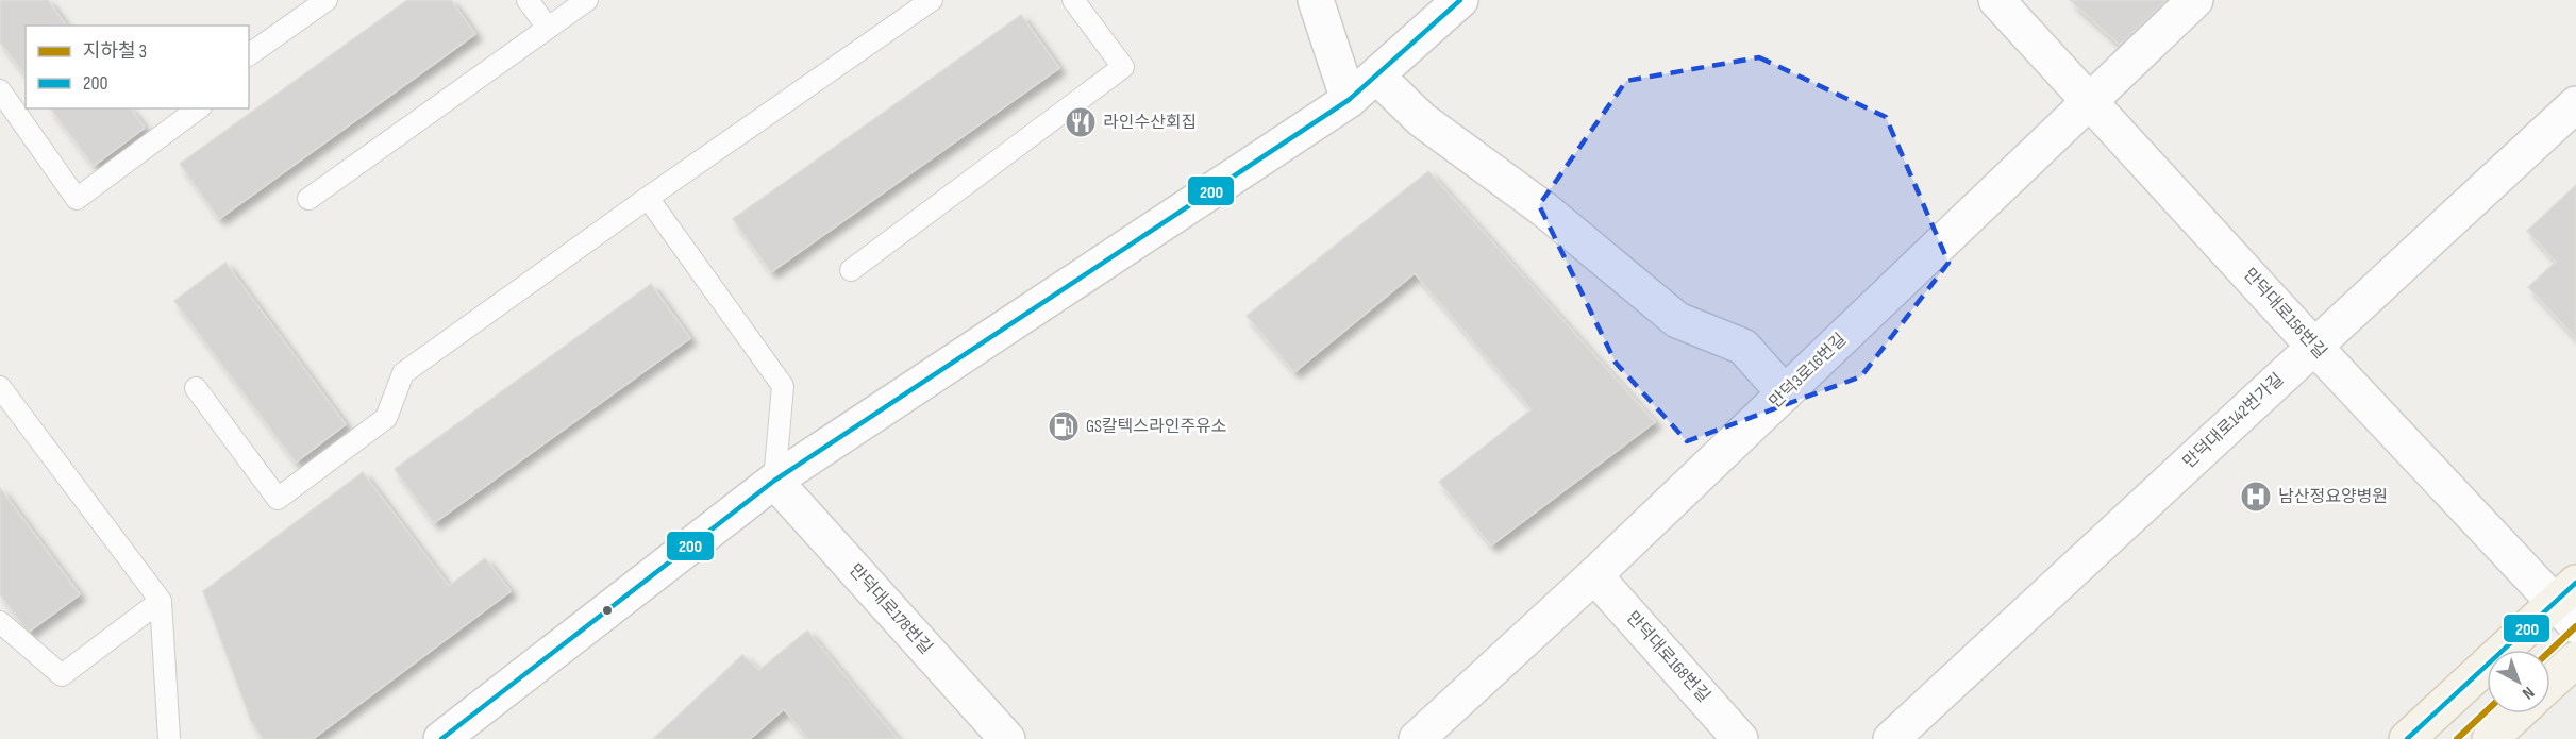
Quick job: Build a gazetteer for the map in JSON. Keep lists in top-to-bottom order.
{
  "streets": {
    "street": [
      "만덕대로156번길",
      "만덕3로16번길",
      "만덕대로142번가길",
      "만덕대로178번길",
      "만덕대로168번길"
    ]
  },
  "crossings": [
    ["만덕대로156번길", "만덕3로16번길"],
    ["만덕대로156번길", "만덕대로142번가길"],
    ["만덕3로16번길", "만덕대로168번길"]
  ],
  "places": {
    "restaurant": ["라인수산회집"],
    "fuel station": ["GS칼텍스라인주유소"],
    "hospital": ["남산정요양병원"]
  },
  "lines": ["transit line 200", "metro line 3"],
  "legend": ["지하철 3", "200"],
  "north": "bottom right"
}
